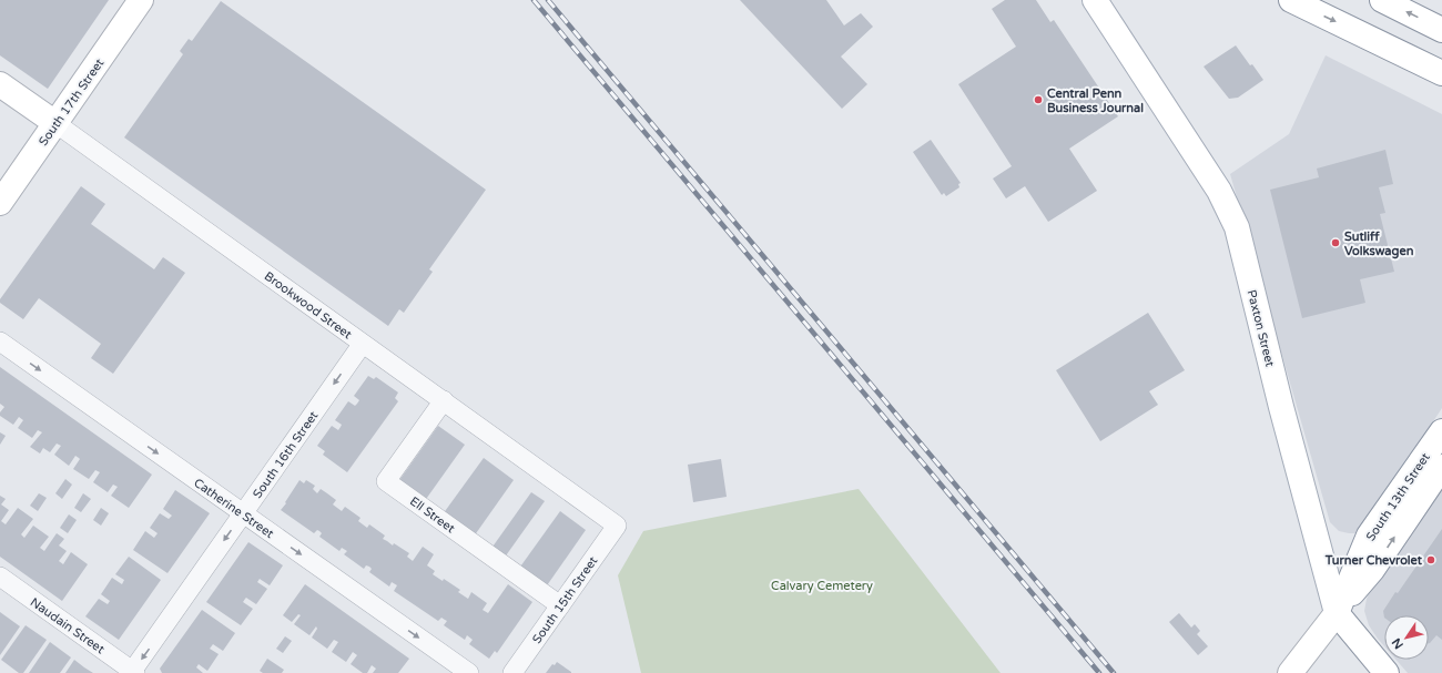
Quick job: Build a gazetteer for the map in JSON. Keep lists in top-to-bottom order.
{
  "streets": {
    "main road": [
      "South 17th Street",
      "Brookwood Street",
      "Paxton Street",
      "South 13th Street"
    ],
    "street": [
      "South 16th Street",
      "Catherine Street",
      "Ell Street",
      "South 15th Street",
      "Naudain Street"
    ]
  },
  "crossings": [
    ["South 17th Street", "Brookwood Street"],
    ["Brookwood Street", "South 16th Street"],
    ["Brookwood Street", "Ell Street"],
    ["Brookwood Street", "South 15th Street"],
    ["Paxton Street", "South 13th Street"],
    ["South 16th Street", "Catherine Street"],
    ["South 16th Street", "Naudain Street"],
    ["Ell Street", "South 15th Street"]
  ],
  "one_way": ["South 16th Street", "Catherine Street"],
  "parks": ["Calvary Cemetery"],
  "places": ["Central Penn Business Journal", "Sutliff Volkswagen", "Turner Chevrolet"],
  "north": "bottom left"
}
